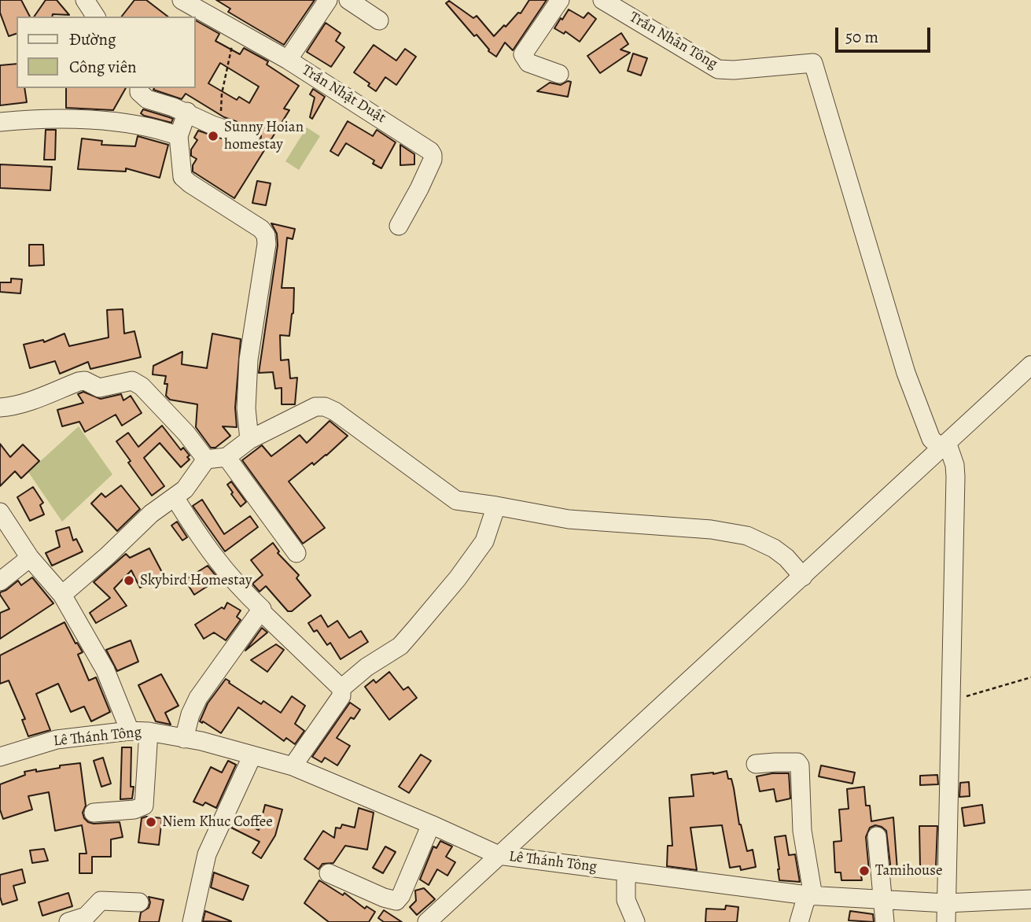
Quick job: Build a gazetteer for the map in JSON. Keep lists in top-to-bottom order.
{
  "streets": {
    "street": ["Trần Nhân Tông", "Trần Nhật Duật", "Lê Thánh Tông"]
  },
  "places": [
    "Sunny Hoian homestay",
    "Skybird Homestay",
    "Niem Khuc Coffee",
    "Tamihouse"
  ],
  "legend": ["Đường", "Công viên"],
  "scale_bar": "50 m"
}
